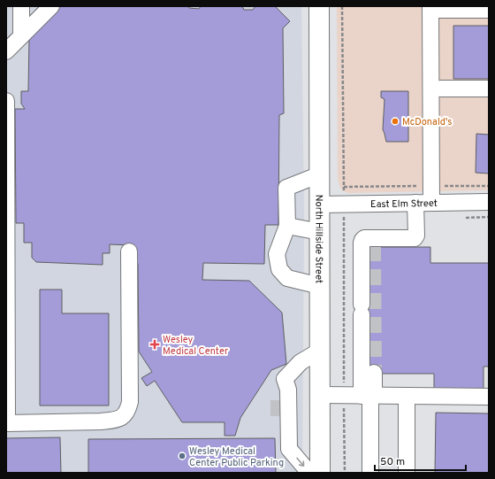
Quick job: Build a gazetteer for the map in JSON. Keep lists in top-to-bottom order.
{
  "streets": {
    "main road": ["North Hillside Street"],
    "street": ["East Elm Street"]
  },
  "crossings": [
    ["East Elm Street", "North Hillside Street"]
  ],
  "places": {
    "other": ["McDonald's", "Wesley Medical Center Public Parking"],
    "health": ["Wesley Medical Center"]
  },
  "scale_bar": "50 m"
}
